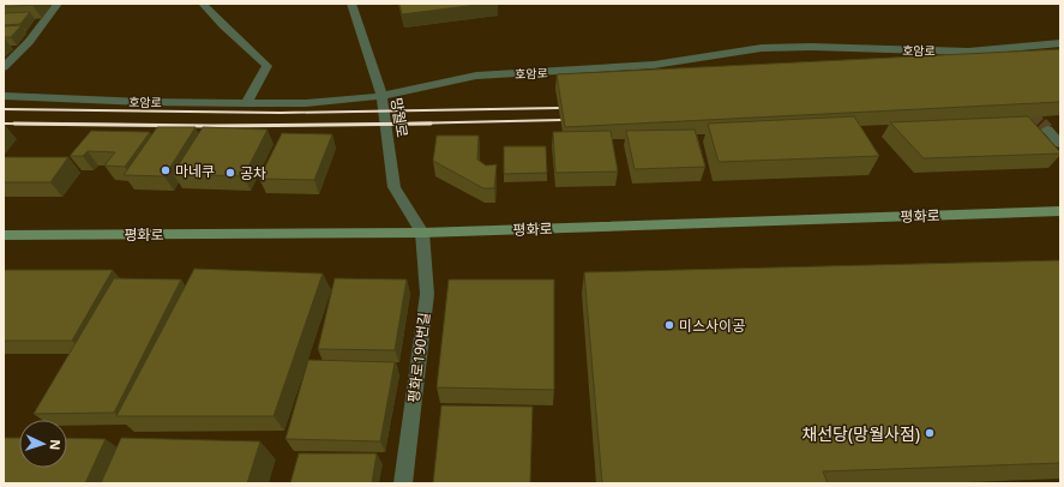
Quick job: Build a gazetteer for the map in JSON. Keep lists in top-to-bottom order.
{
  "streets": {
    "main road": ["평화로"],
    "street": ["호암로", "망월로", "평화로190번길"]
  },
  "crossings": [
    ["호암로", "망월로"],
    ["망월로", "평화로"],
    ["망월로", "평화로190번길"],
    ["평화로", "평화로190번길"]
  ],
  "places": [
    "마네쿠",
    "공차",
    "미스사이공",
    "채선당(망월사점)"
  ],
  "north": "right"
}
